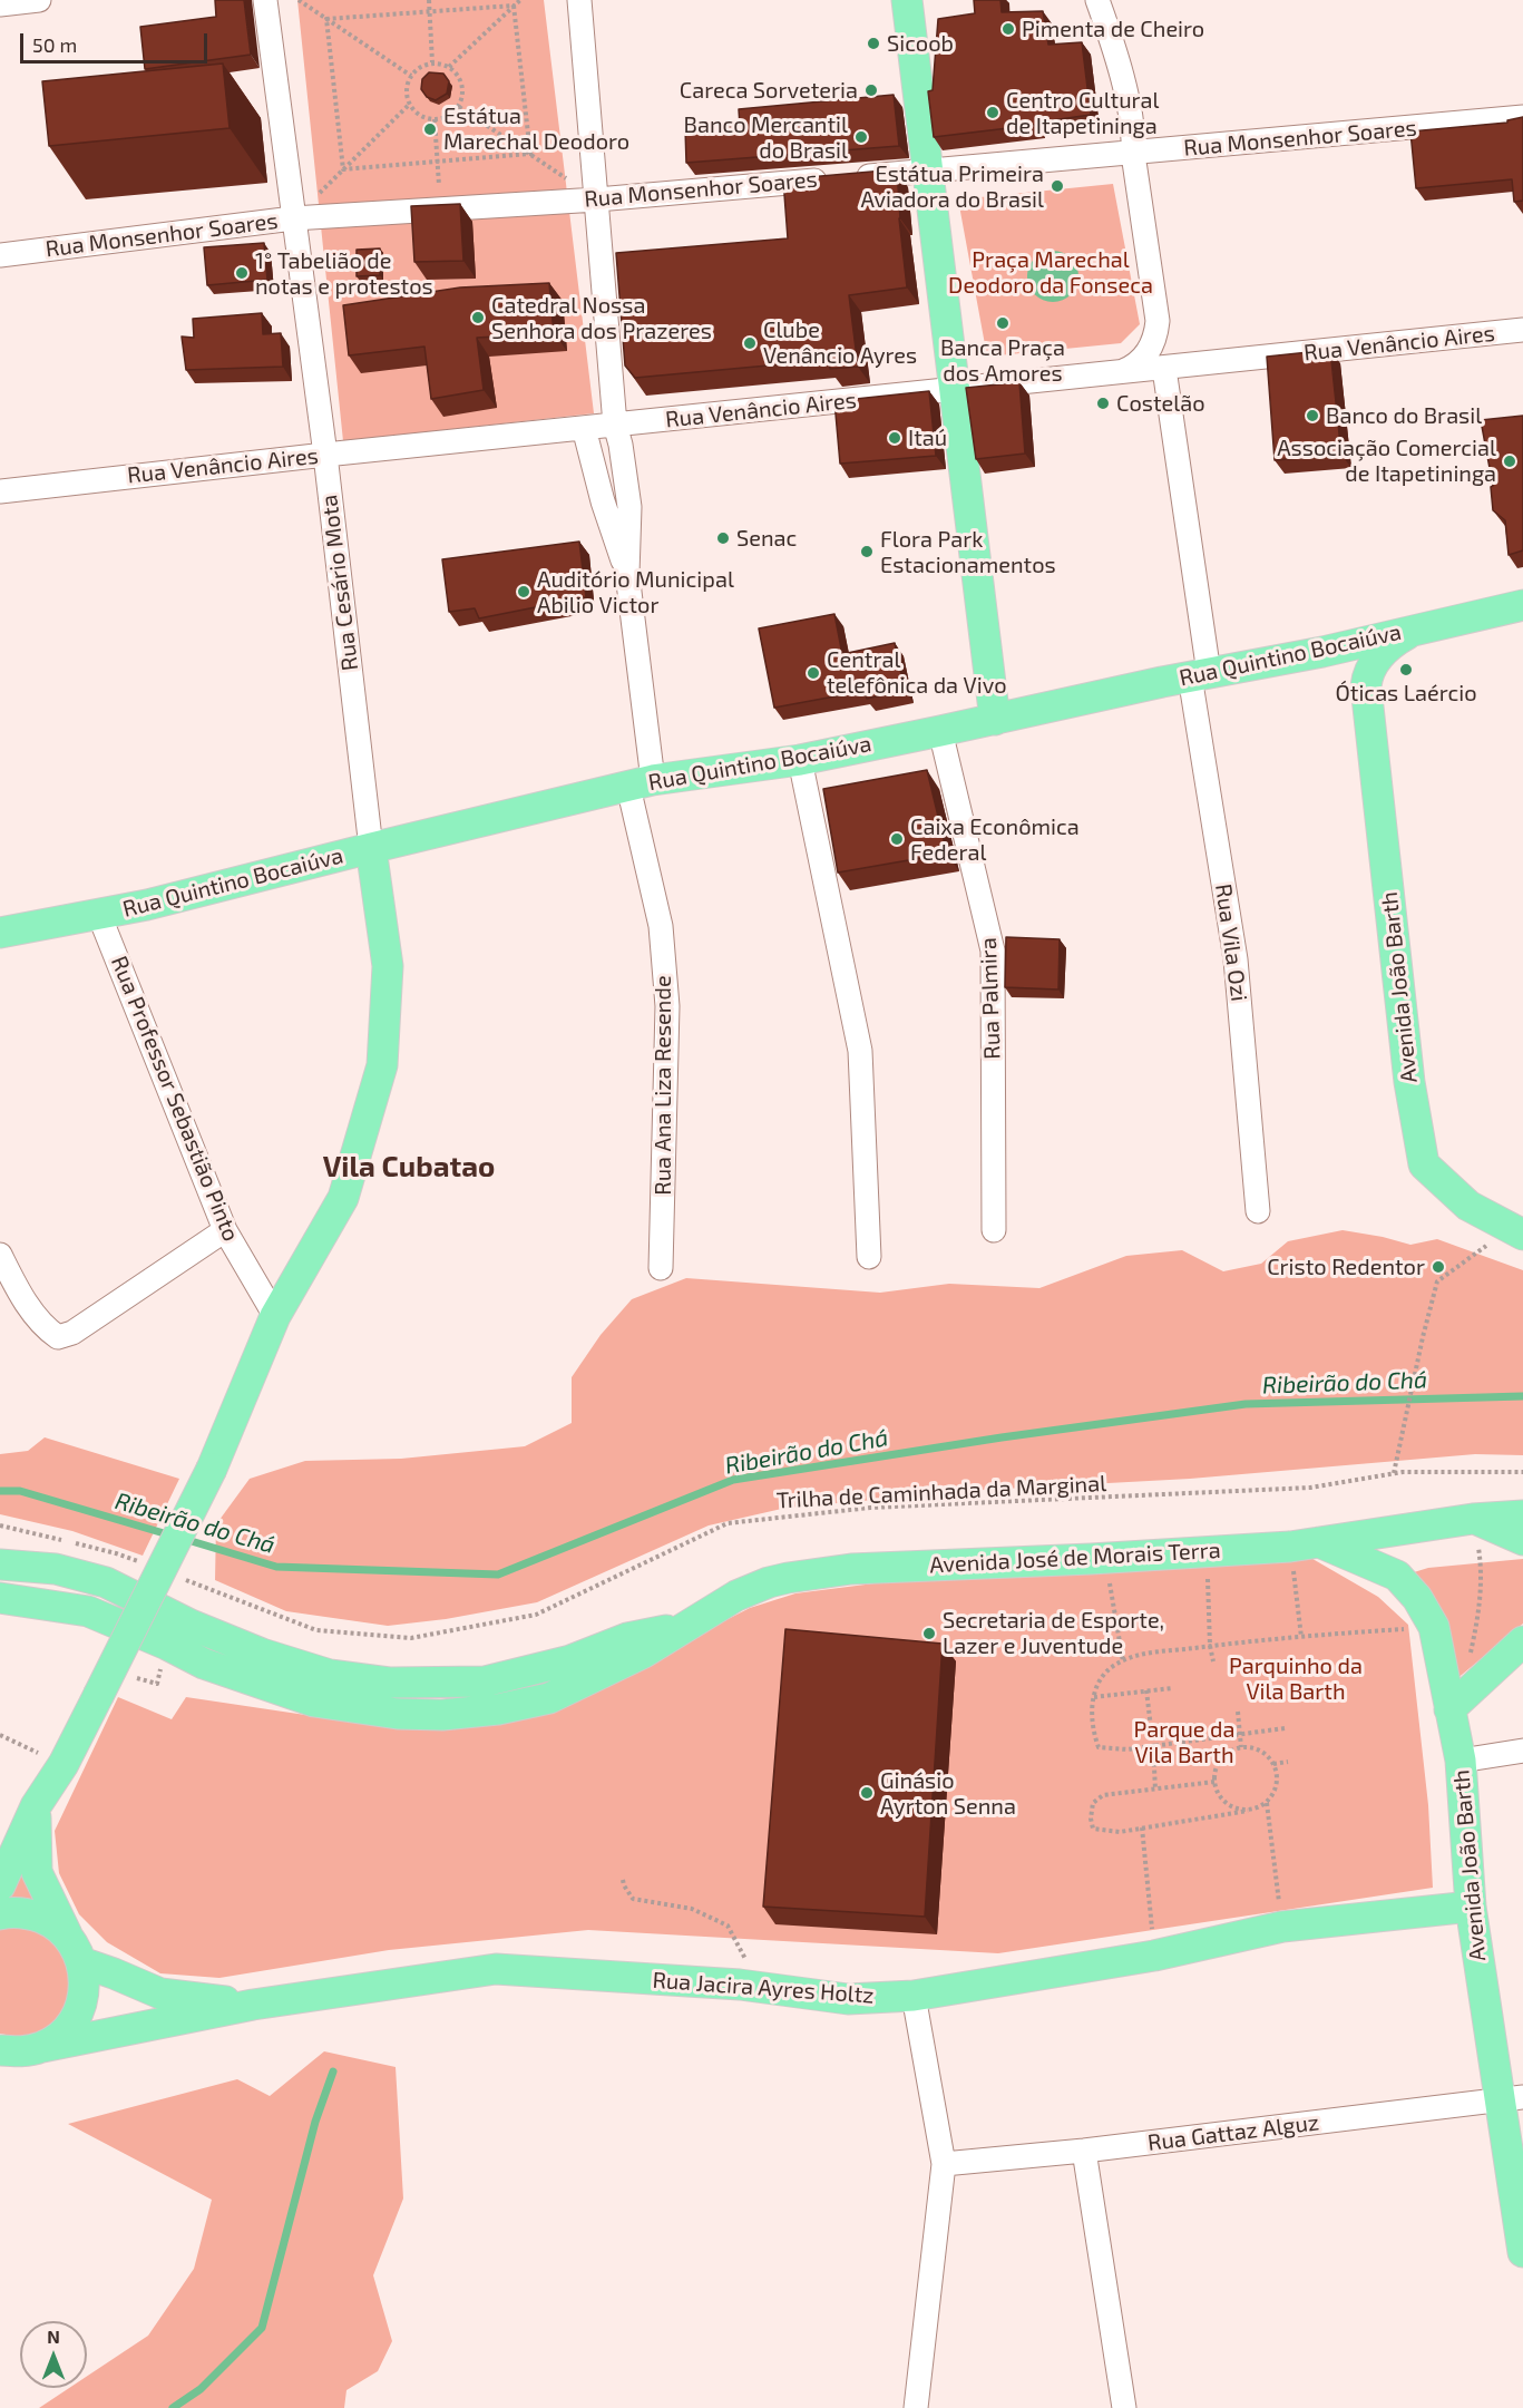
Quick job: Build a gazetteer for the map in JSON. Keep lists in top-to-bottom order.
{
  "streets": {
    "main road": [
      "Rua Quintino Bocaiúva",
      "Avenida João Barth",
      "Avenida José de Morais Terra",
      "Rua Jacira Ayres Holtz"
    ],
    "street": [
      "Rua Monsenhor Soares",
      "Rua Venâncio Aires",
      "Rua Cesário Mota",
      "Rua Vila Ozi",
      "Rua Palmira",
      "Rua Ana Liza Resende",
      "Rua Professor Sebastião Pinto",
      "Rua Gattaz Alguz"
    ],
    "path": ["Trilha de Caminhada da Marginal"]
  },
  "crossings": [
    ["Rua Monsenhor Soares", "Rua Cesário Mota"],
    ["Rua Venâncio Aires", "Rua Cesário Mota"],
    ["Rua Venâncio Aires", "Rua Vila Ozi"],
    ["Rua Cesário Mota", "Rua Quintino Bocaiúva"],
    ["Rua Quintino Bocaiúva", "Rua Vila Ozi"],
    ["Rua Quintino Bocaiúva", "Rua Palmira"],
    ["Rua Quintino Bocaiúva", "Rua Ana Liza Resende"],
    ["Rua Quintino Bocaiúva", "Rua Professor Sebastião Pinto"],
    ["Avenida João Barth", "Avenida José de Morais Terra"],
    ["Avenida João Barth", "Rua Jacira Ayres Holtz"],
    ["Avenida João Barth", "Rua Gattaz Alguz"]
  ],
  "districts": ["Vila Cubatao"],
  "water": ["Ribeirão do Chá"],
  "parks": ["Praça Marechal Deodoro da Fonseca", "Parquinho da Vila Barth", "Parque da Vila Barth"],
  "places": [
    "Pimenta de Cheiro",
    "Sicoob",
    "Careca Sorveteria",
    "Centro Cultural de Itapetininga",
    "Estátua Marechal Deodoro",
    "Banco Mercantil do Brasil",
    "Estátua Primeira Aviadora do Brasil",
    "1° Tabelião de notas e protestos",
    "Catedral Nossa Senhora dos Prazeres",
    "Banca Praça dos Amores",
    "Clube Venâncio Ayres",
    "Costelão",
    "Banco do Brasil",
    "Itaú",
    "Associação Comercial de Itapetininga",
    "Senac",
    "Flora Park Estacionamentos",
    "Auditório Municipal Abilio Victor",
    "Óticas Laércio",
    "Central telefônica da Vivo",
    "Caixa Econômica Federal",
    "Cristo Redentor",
    "Secretaria de Esporte, Lazer e Juventude",
    "Ginásio Ayrton Senna"
  ],
  "scale_bar": "50 m",
  "north": "top"
}
